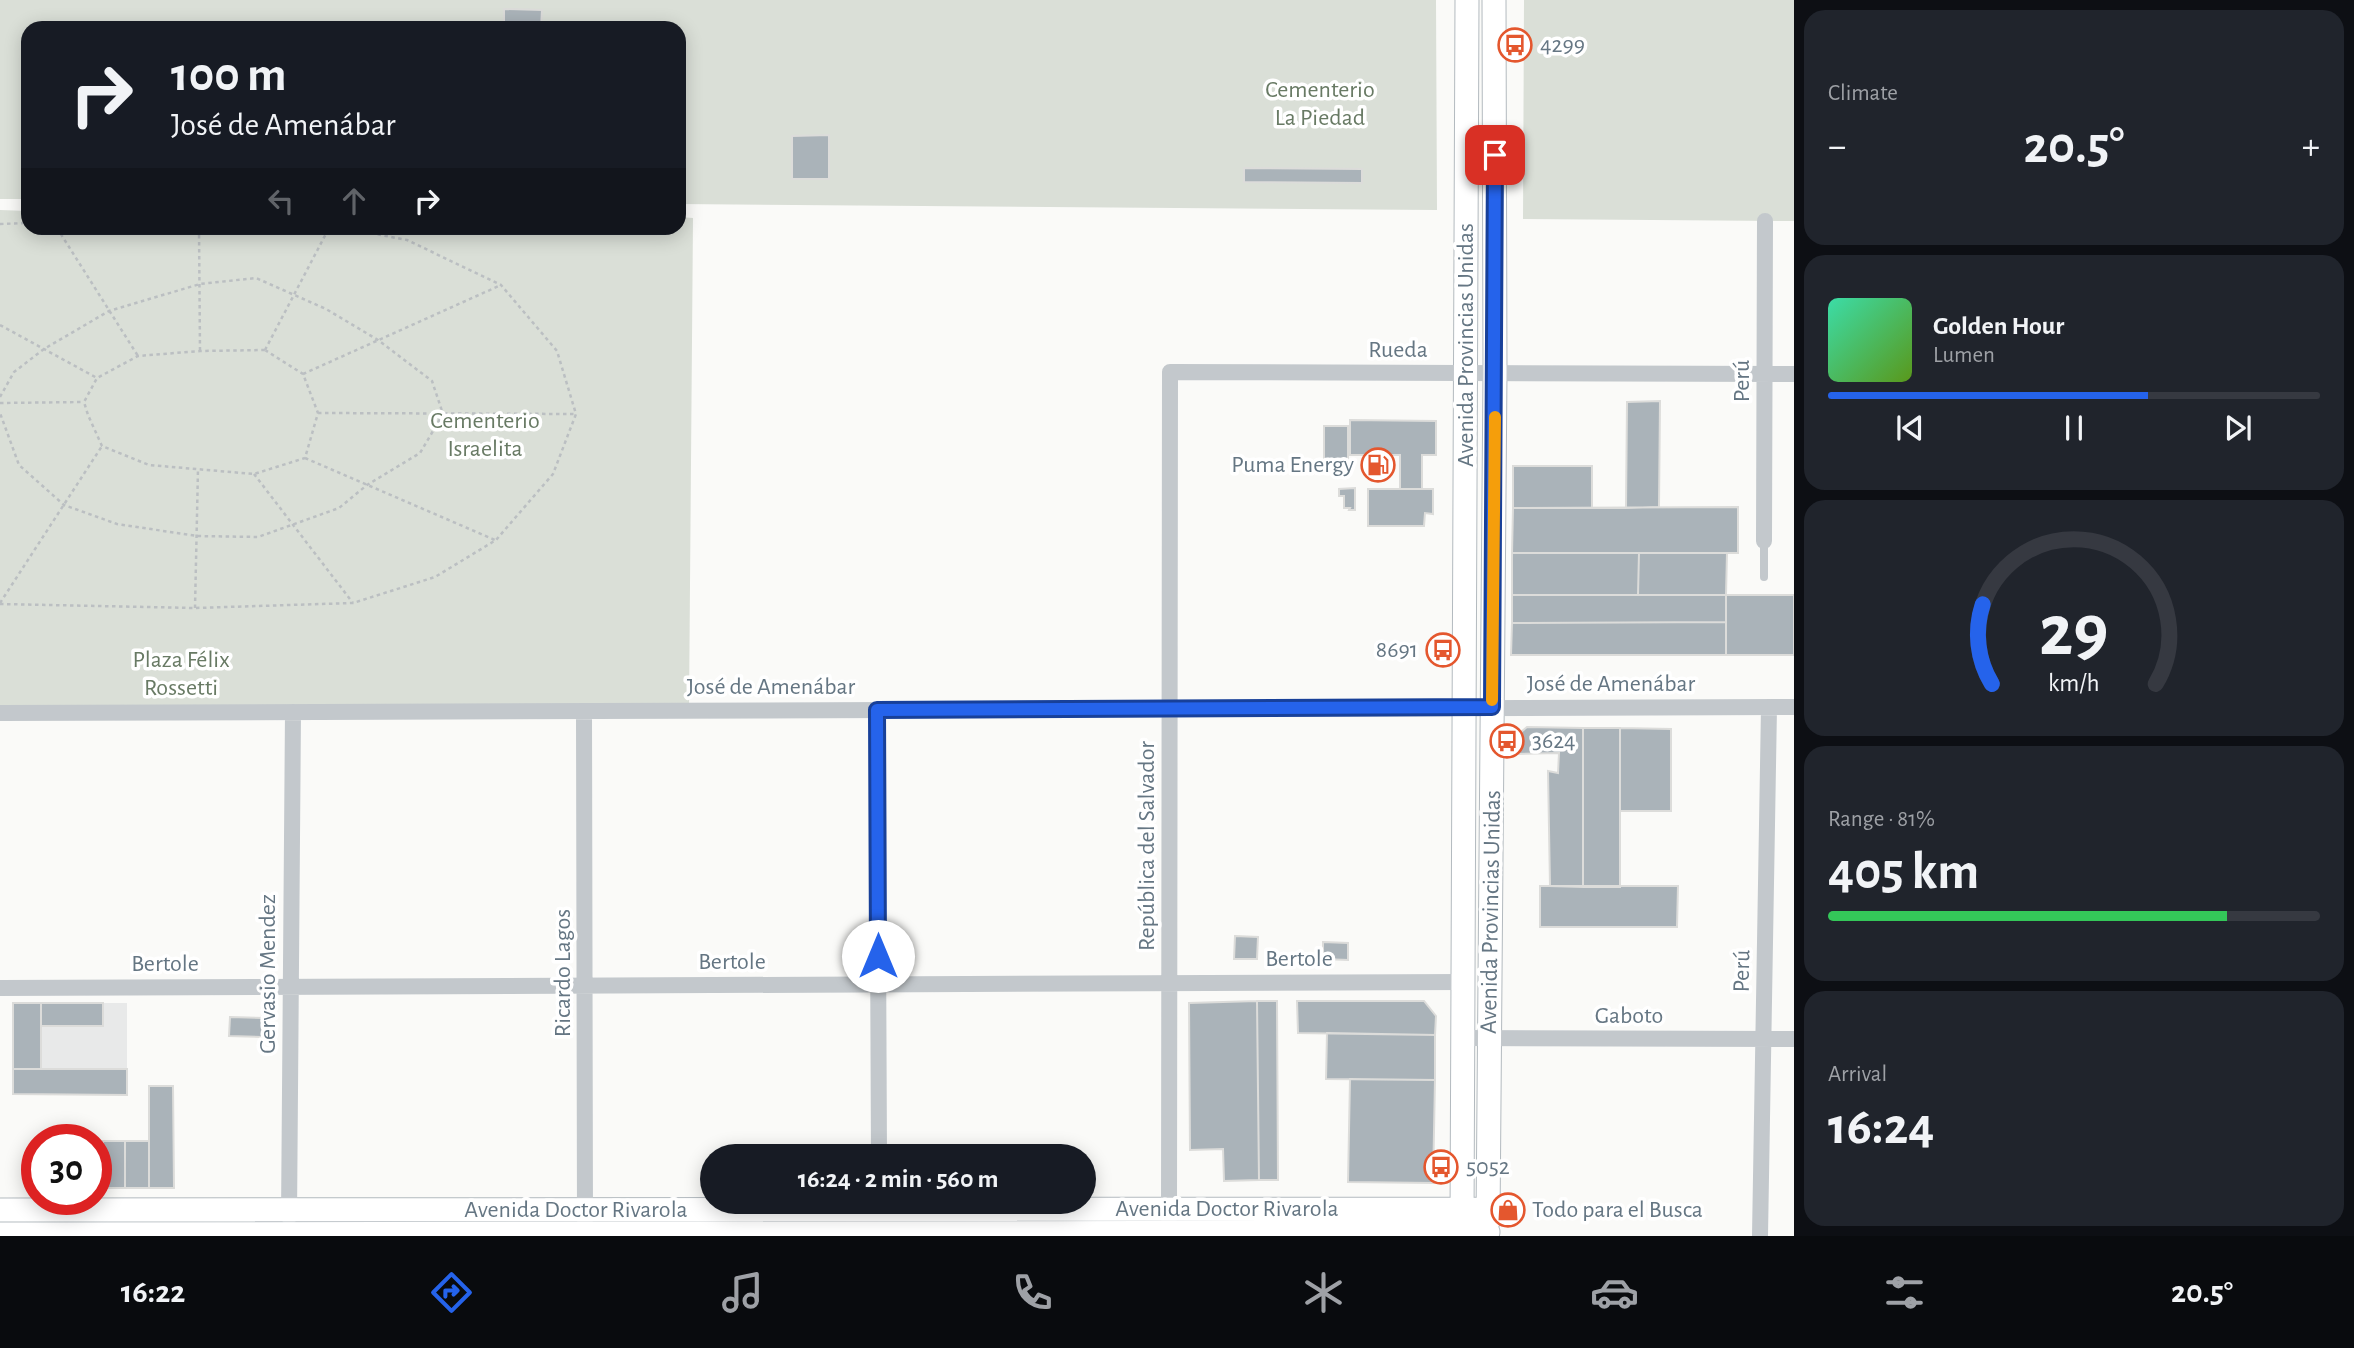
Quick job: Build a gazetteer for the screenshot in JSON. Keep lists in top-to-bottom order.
{
  "streets": {
    "main road": ["Avenida Provincias Unidas", "Avenida Doctor Rivarola"],
    "street": [
      "Rueda",
      "Perú",
      "José de Amenábar",
      "República del Salvador",
      "Bertole",
      "Ricardo Lagos",
      "Gervasio Mendez",
      "Gaboto"
    ]
  },
  "crossings": [
    ["Avenida Provincias Unidas", "Rueda"],
    ["Avenida Provincias Unidas", "José de Amenábar"],
    ["Avenida Provincias Unidas", "Bertole"],
    ["Avenida Provincias Unidas", "Gaboto"],
    ["Avenida Provincias Unidas", "Avenida Doctor Rivarola"],
    ["Rueda", "Perú"],
    ["Rueda", "República del Salvador"],
    ["Perú", "José de Amenábar"],
    ["Perú", "Gaboto"],
    ["José de Amenábar", "República del Salvador"],
    ["José de Amenábar", "Ricardo Lagos"],
    ["José de Amenábar", "Gervasio Mendez"],
    ["República del Salvador", "Bertole"],
    ["República del Salvador", "Avenida Doctor Rivarola"],
    ["Bertole", "Ricardo Lagos"],
    ["Bertole", "Gervasio Mendez"],
    ["Ricardo Lagos", "Avenida Doctor Rivarola"],
    ["Gervasio Mendez", "Avenida Doctor Rivarola"]
  ],
  "parks": ["Cementerio La Piedad", "Cementerio Israelita", "Plaza Félix Rossetti"],
  "places": {
    "bus stop": [
      "4299",
      "8691",
      "3624",
      "5052"
    ],
    "fuel station": ["Puma Energy"],
    "shop": ["Todo para el Busca"]
  },
  "page": {
    "tile": [
      "Climate",
      ["Range · 81%", "405 km"],
      ["Arrival", "16:24"]
    ],
    "turn": ["100 m", "José de Amenábar"],
    "heat": ["−", "20.5°", "+"],
    "song": ["Golden Hour", "Lumen"],
    "limit": "30",
    "trip": "16:24 · 2 min · 560 m",
    "tabs": ["16:22", "20.5°"],
    "gauge": ["29", "km/h"]
  }
}
